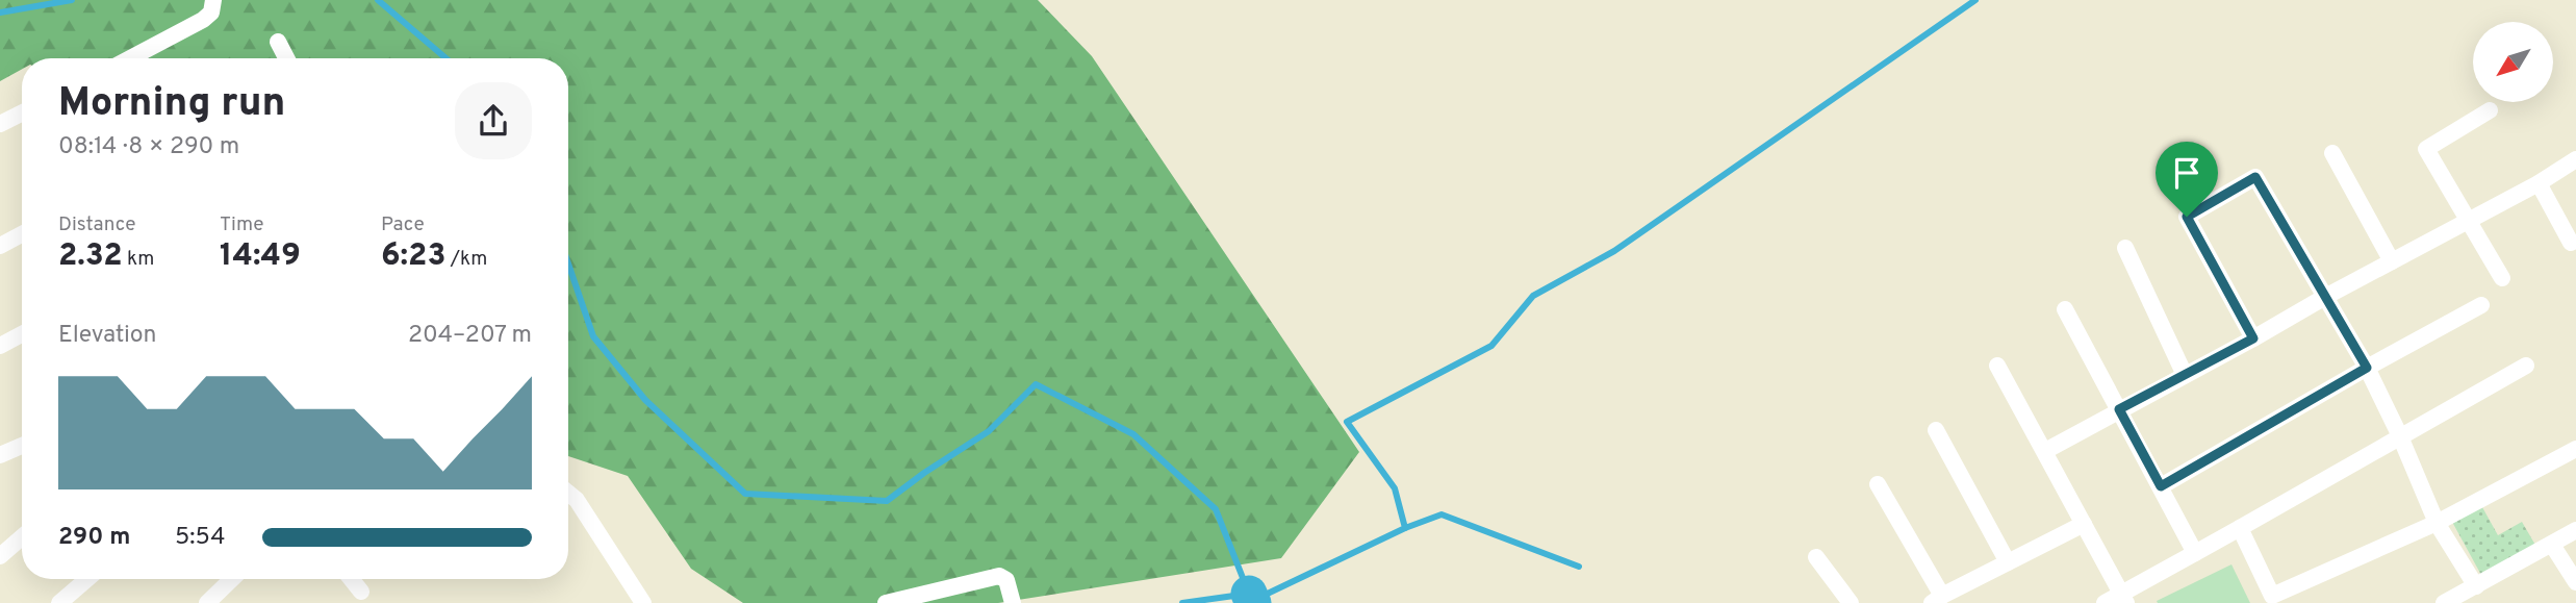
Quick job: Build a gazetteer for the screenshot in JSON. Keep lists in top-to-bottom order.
{
  "north": "bottom left",
  "page": {
    "heading": ["Morning run", "08:14 · 8 × 290 m"],
    "stats": [
      ["Distance", "2.32 km"],
      ["Time", "14:49"],
      ["Pace", "6:23 /km"]
    ],
    "chart": ["Elevation", "204–207 m"],
    "list": [
      {
        "name": "290 m",
        "note": "5:54"
      }
    ]
  }
}
